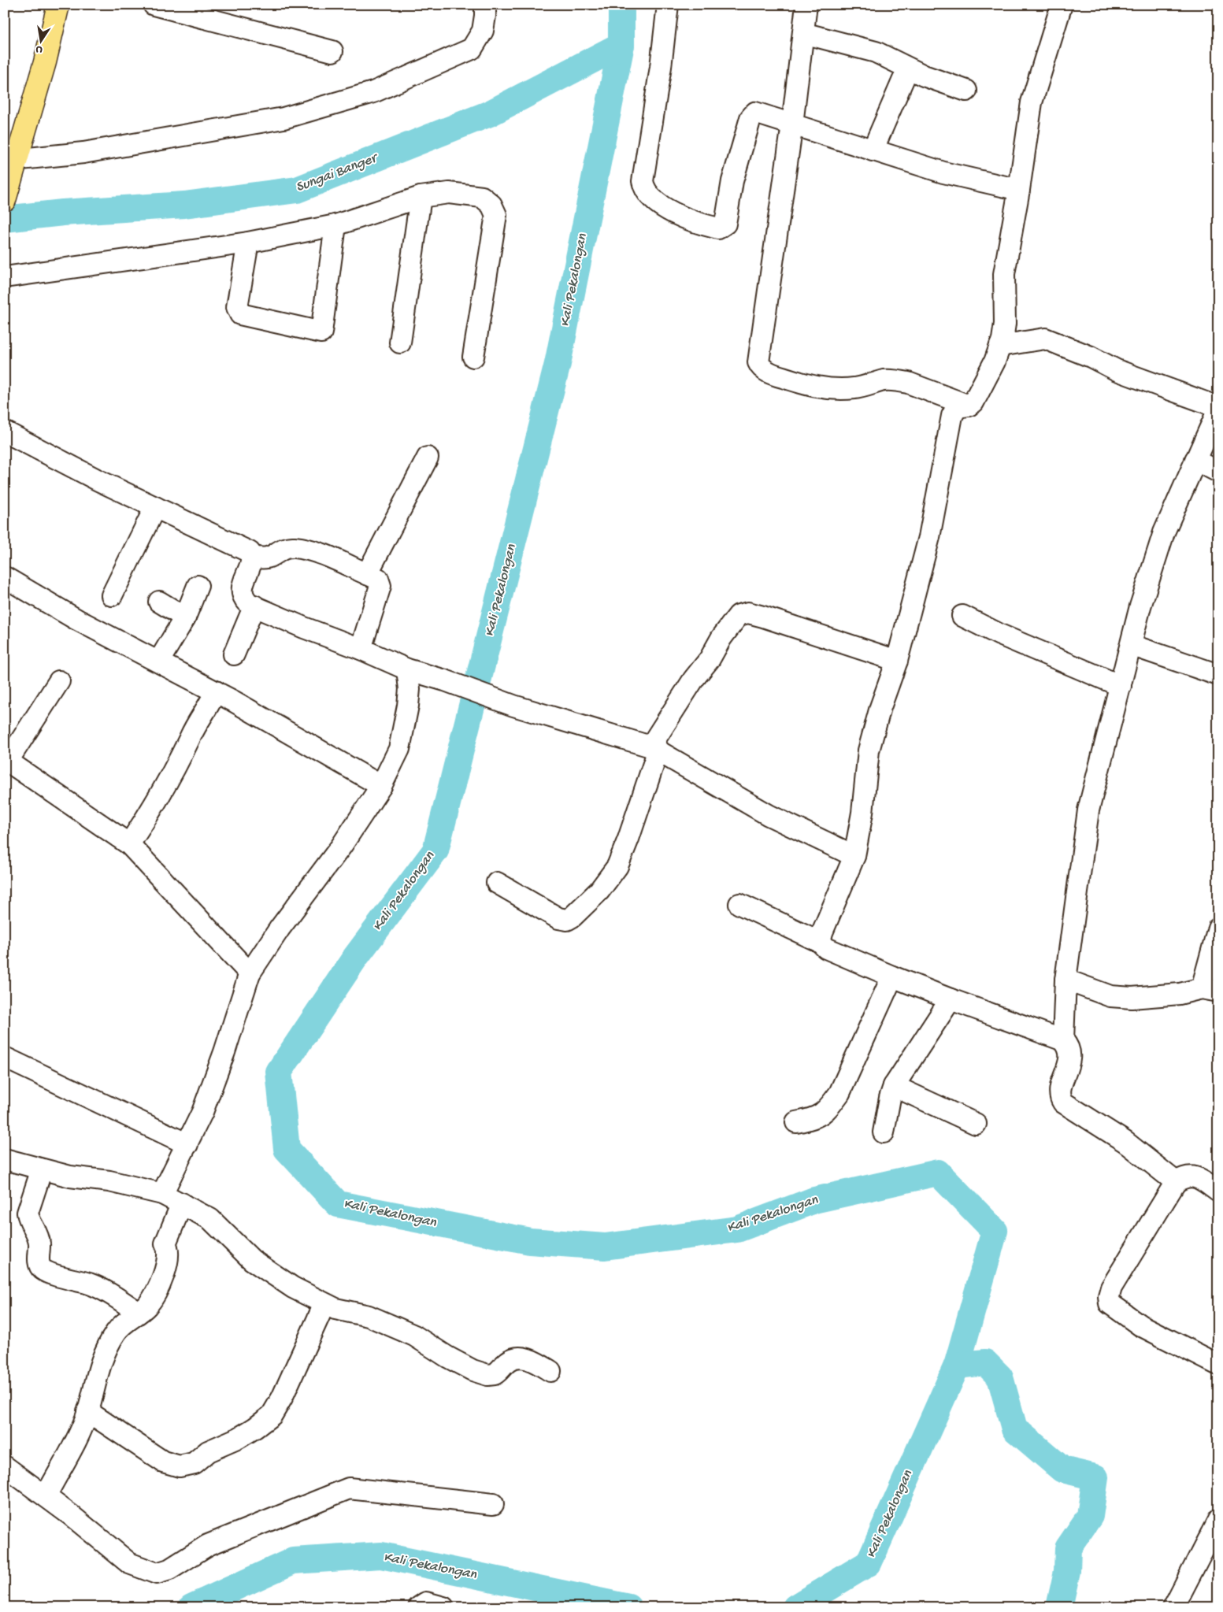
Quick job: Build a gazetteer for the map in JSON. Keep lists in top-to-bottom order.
{
  "water": ["Sungai Banger", "Kali Pekalongan"],
  "north": "bottom"
}
